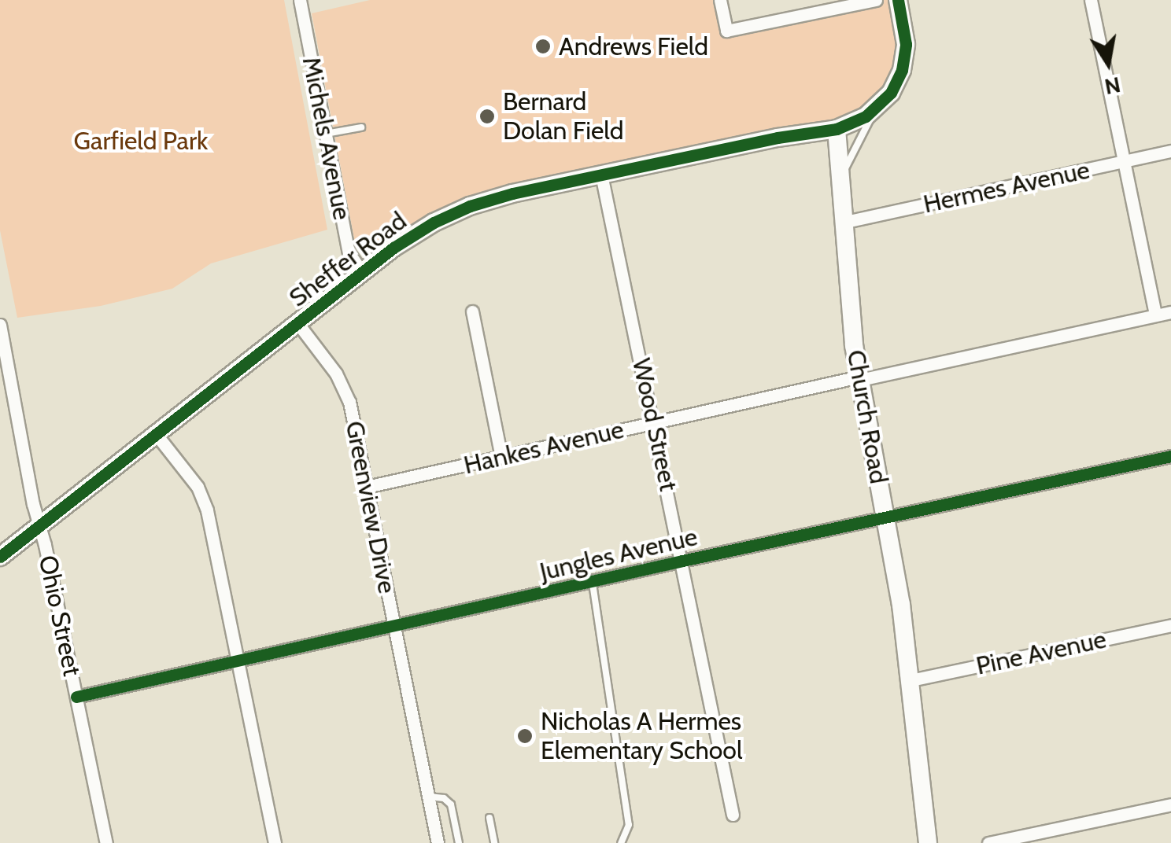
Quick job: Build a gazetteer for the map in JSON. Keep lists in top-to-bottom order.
{
  "streets": {
    "street": [
      "Michels Avenue",
      "Hermes Avenue",
      "Sheffer Road",
      "Church Road",
      "Wood Street",
      "Hankes Avenue",
      "Greenview Drive",
      "Jungles Avenue",
      "Ohio Street",
      "Pine Avenue"
    ]
  },
  "crossings": [
    ["Michels Avenue", "Sheffer Road"],
    ["Hermes Avenue", "Church Road"],
    ["Sheffer Road", "Church Road"],
    ["Sheffer Road", "Wood Street"],
    ["Sheffer Road", "Greenview Drive"],
    ["Sheffer Road", "Ohio Street"],
    ["Church Road", "Hankes Avenue"],
    ["Church Road", "Jungles Avenue"],
    ["Church Road", "Pine Avenue"],
    ["Wood Street", "Hankes Avenue"],
    ["Wood Street", "Jungles Avenue"],
    ["Hankes Avenue", "Greenview Drive"],
    ["Greenview Drive", "Jungles Avenue"],
    ["Jungles Avenue", "Ohio Street"]
  ],
  "parks": ["Garfield Park"],
  "places": ["Andrews Field", "Bernard Dolan Field", "Nicholas A Hermes Elementary School"],
  "north": "bottom"
}
